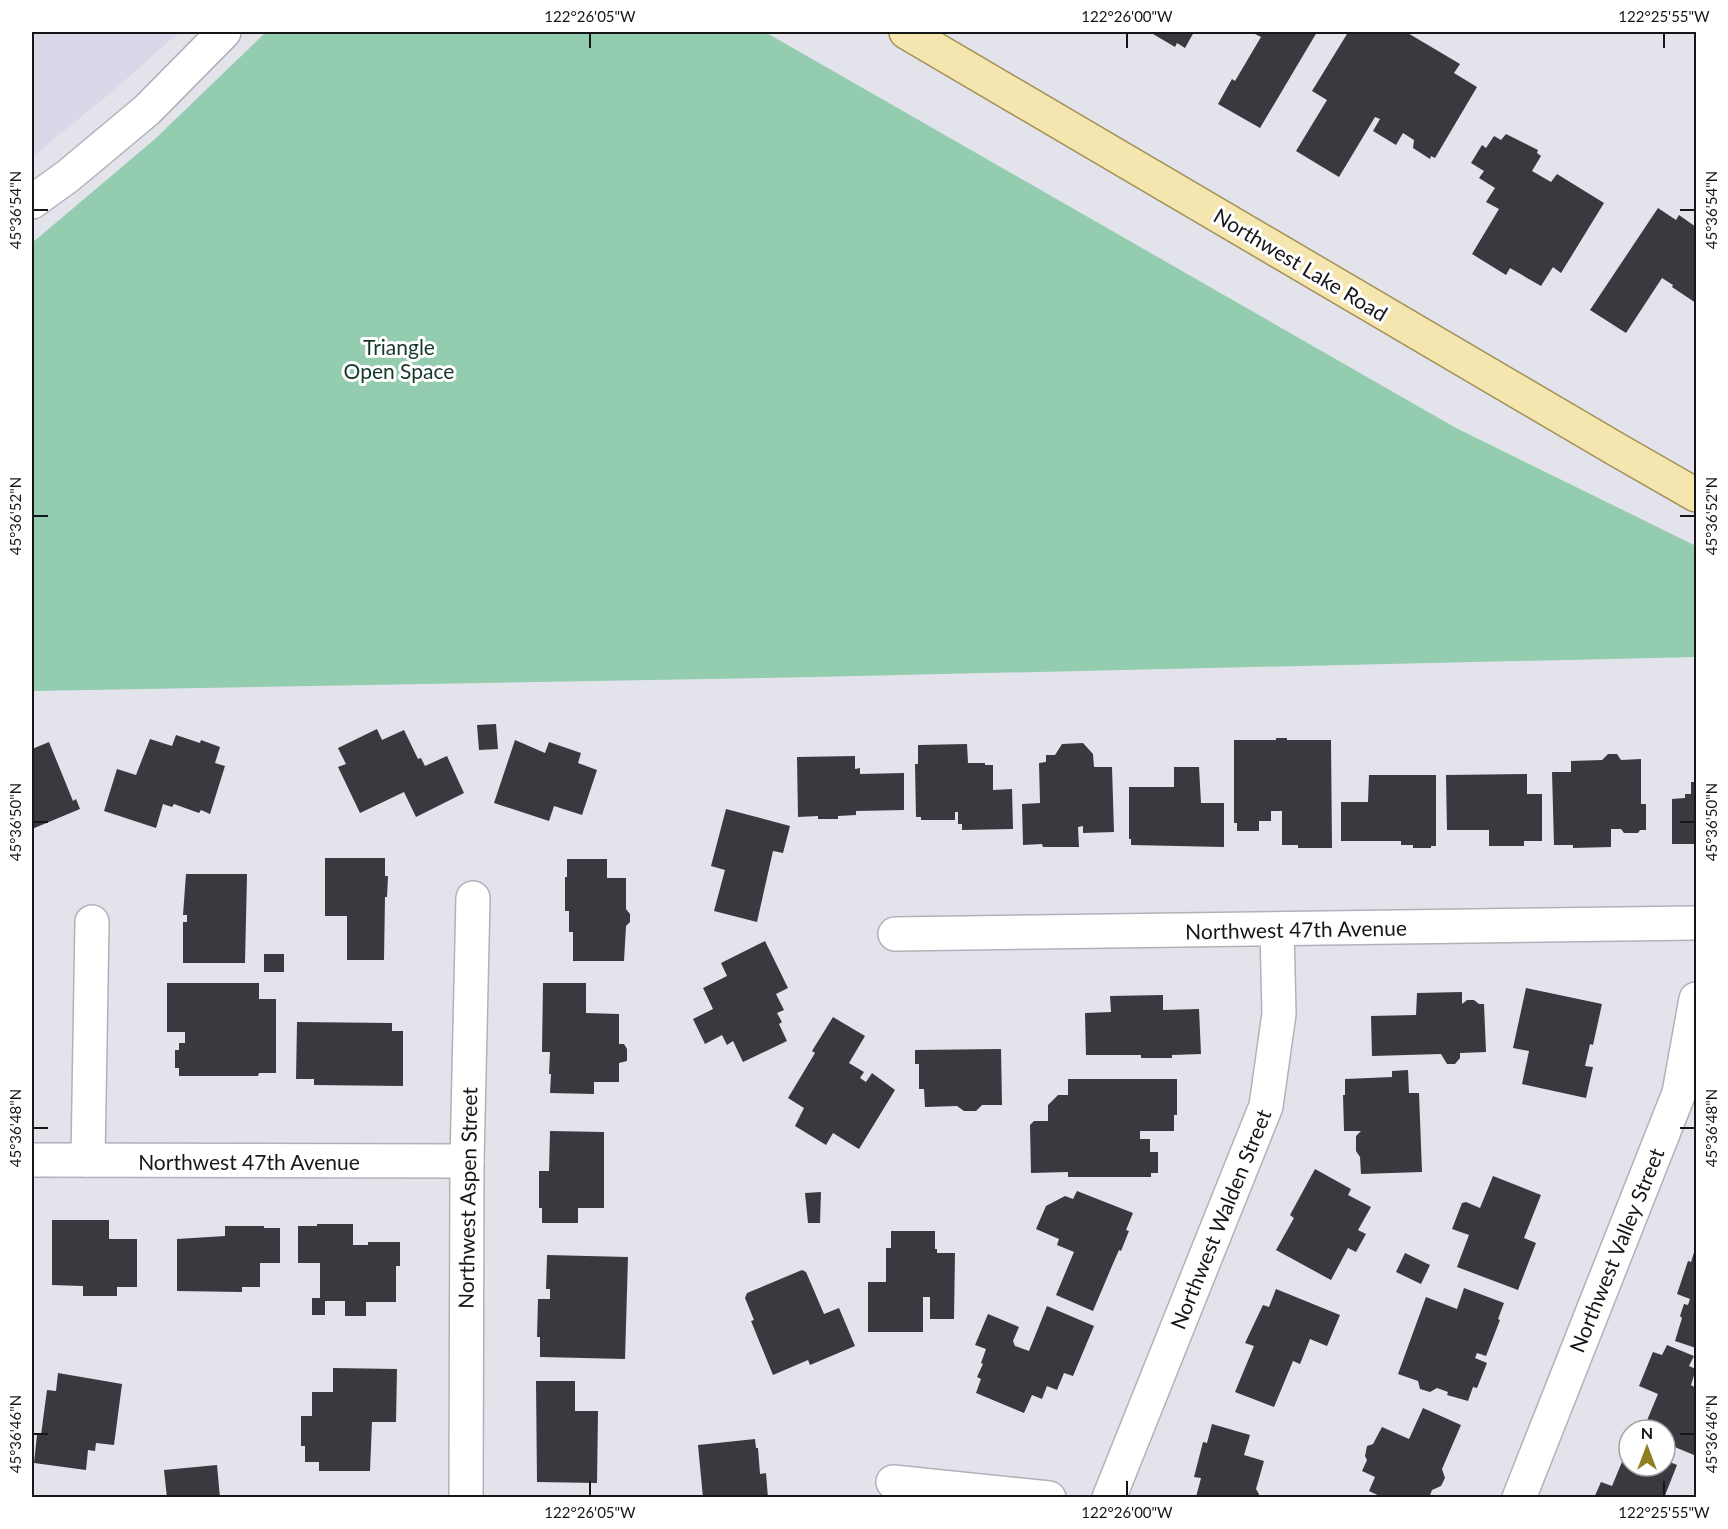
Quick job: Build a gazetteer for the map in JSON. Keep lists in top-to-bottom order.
{
  "streets": {
    "main road": ["Northwest Lake Road"],
    "street": [
      "Northwest 47th Avenue",
      "Northwest Aspen Street",
      "Northwest Walden Street",
      "Northwest Valley Street"
    ]
  },
  "crossings": [
    ["Northwest 47th Avenue", "Northwest Aspen Street"],
    ["Northwest 47th Avenue", "Northwest Walden Street"]
  ],
  "parks": ["Triangle Open Space"],
  "north": "top",
  "coordinates": [
    "122°26'05\"W",
    "122°26'00\"W",
    "122°25'55\"W",
    "45°36'54\"N",
    "45°36'52\"N",
    "45°36'50\"N",
    "45°36'48\"N",
    "45°36'46\"N"
  ]
}
